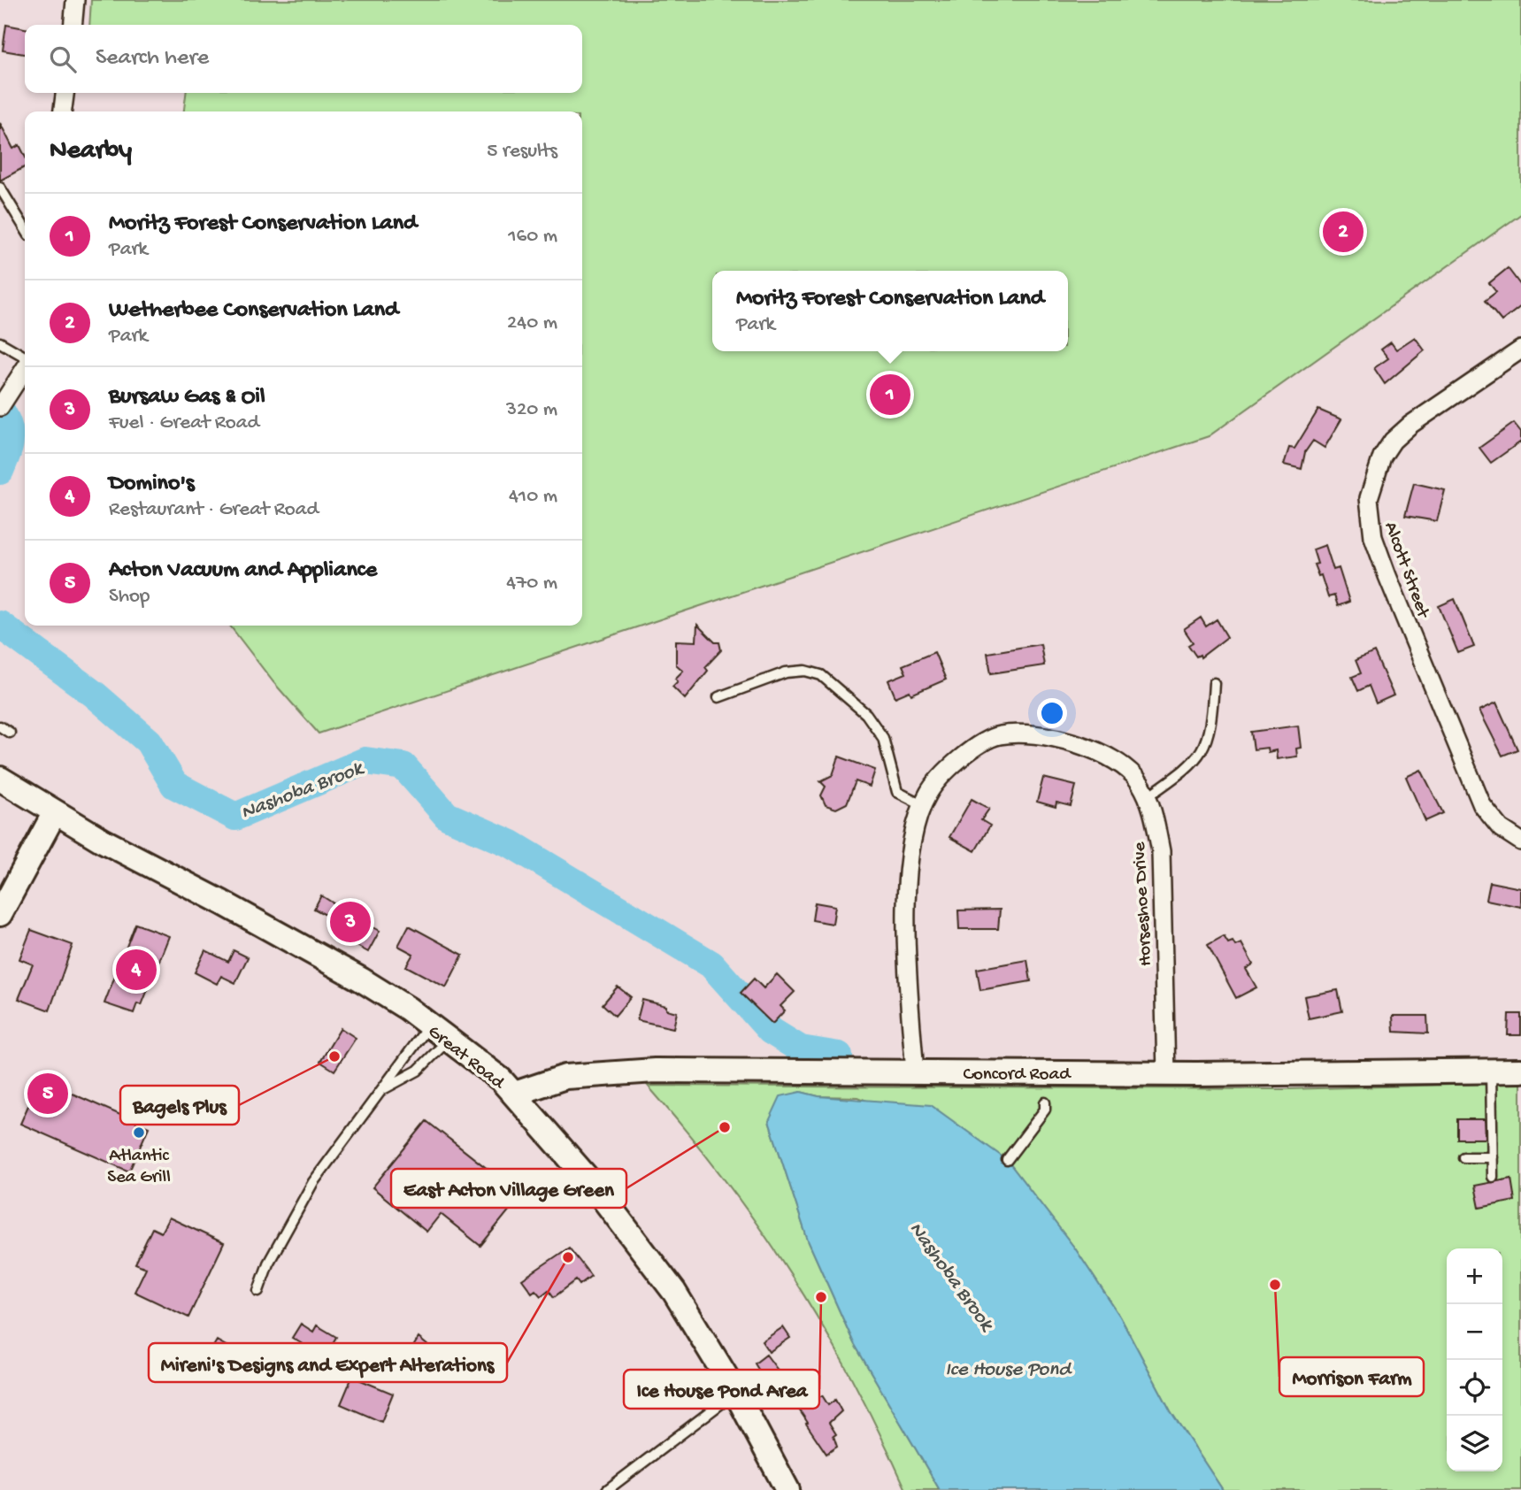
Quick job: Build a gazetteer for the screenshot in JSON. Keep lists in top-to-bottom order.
{
  "streets": {
    "street": [
      "Alcott Street",
      "Horseshoe Drive",
      "Great Road",
      "Concord Road"
    ]
  },
  "crossings": [
    ["Horseshoe Drive", "Concord Road"],
    ["Great Road", "Concord Road"]
  ],
  "water": ["Nashoba Brook", "Ice House Pond"],
  "places": [
    "Bagels Plus",
    "East Acton Village Green",
    "Atlantic Sea Grill",
    "Mireni's Designs and Expert Alterations",
    "Morrison Farm",
    "Ice House Pond Area"
  ],
  "page": {
    "search": "Search here",
    "heading": ["Nearby", "5 results"],
    "list": [
      {
        "mark": "1",
        "name": "Moritz Forest Conservation Land",
        "note": "Park",
        "value": "160 m"
      },
      {
        "mark": "2",
        "name": "Wetherbee Conservation Land",
        "note": "Park",
        "value": "240 m"
      },
      {
        "mark": "3",
        "name": "Bursaw Gas & Oil",
        "note": "Fuel · Great Road",
        "value": "320 m"
      },
      {
        "mark": "4",
        "name": "Domino's",
        "note": "Restaurant · Great Road",
        "value": "410 m"
      },
      {
        "mark": "5",
        "name": "Acton Vacuum and Appliance",
        "note": "Shop",
        "value": "470 m"
      }
    ],
    "pins": [
      "2",
      "1",
      "3",
      "4",
      "5"
    ],
    "popup": ["Moritz Forest Conservation Land", "Park"],
    "map_buttons": ["+", "−"]
  }
}
